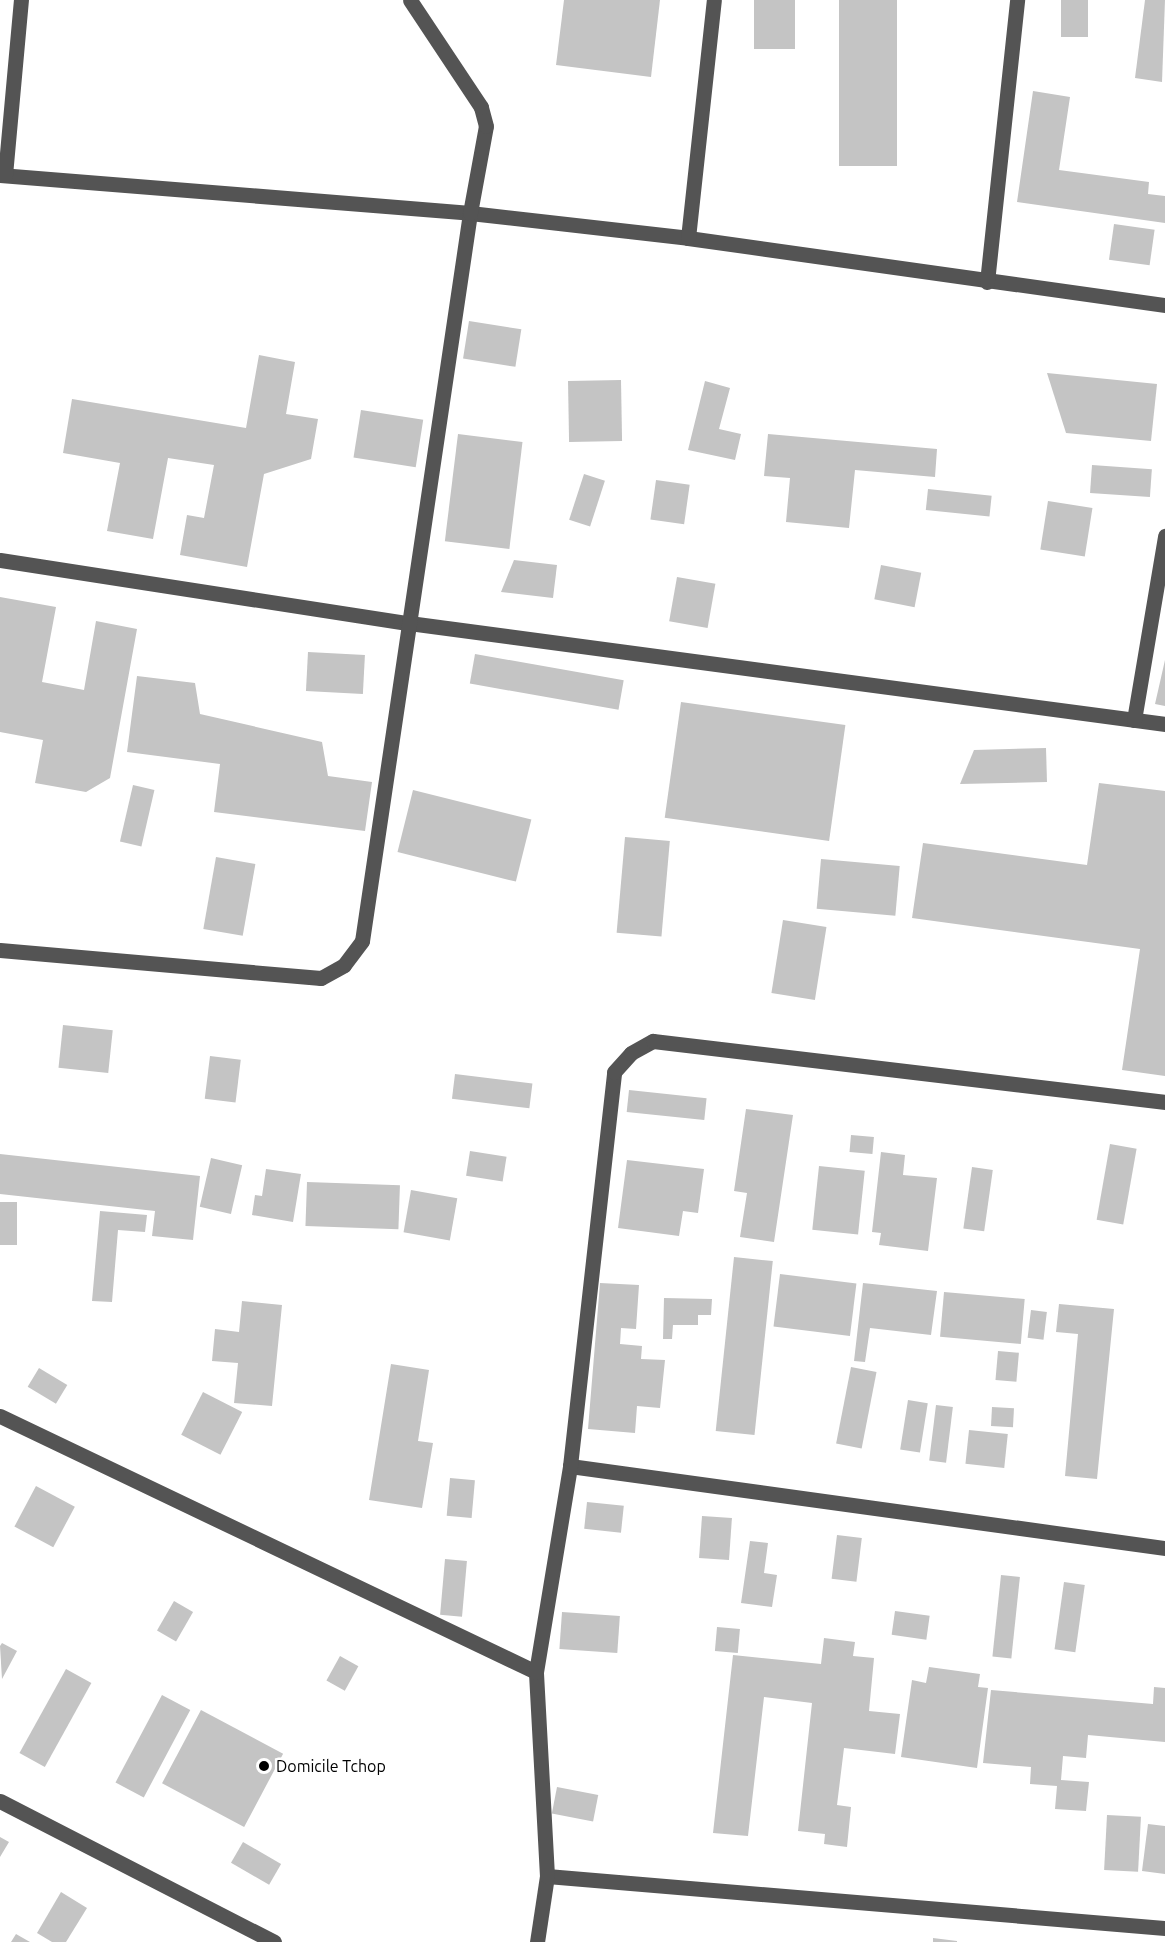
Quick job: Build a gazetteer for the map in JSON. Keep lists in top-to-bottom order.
{
  "places": ["Domicile Tchop"]
}
